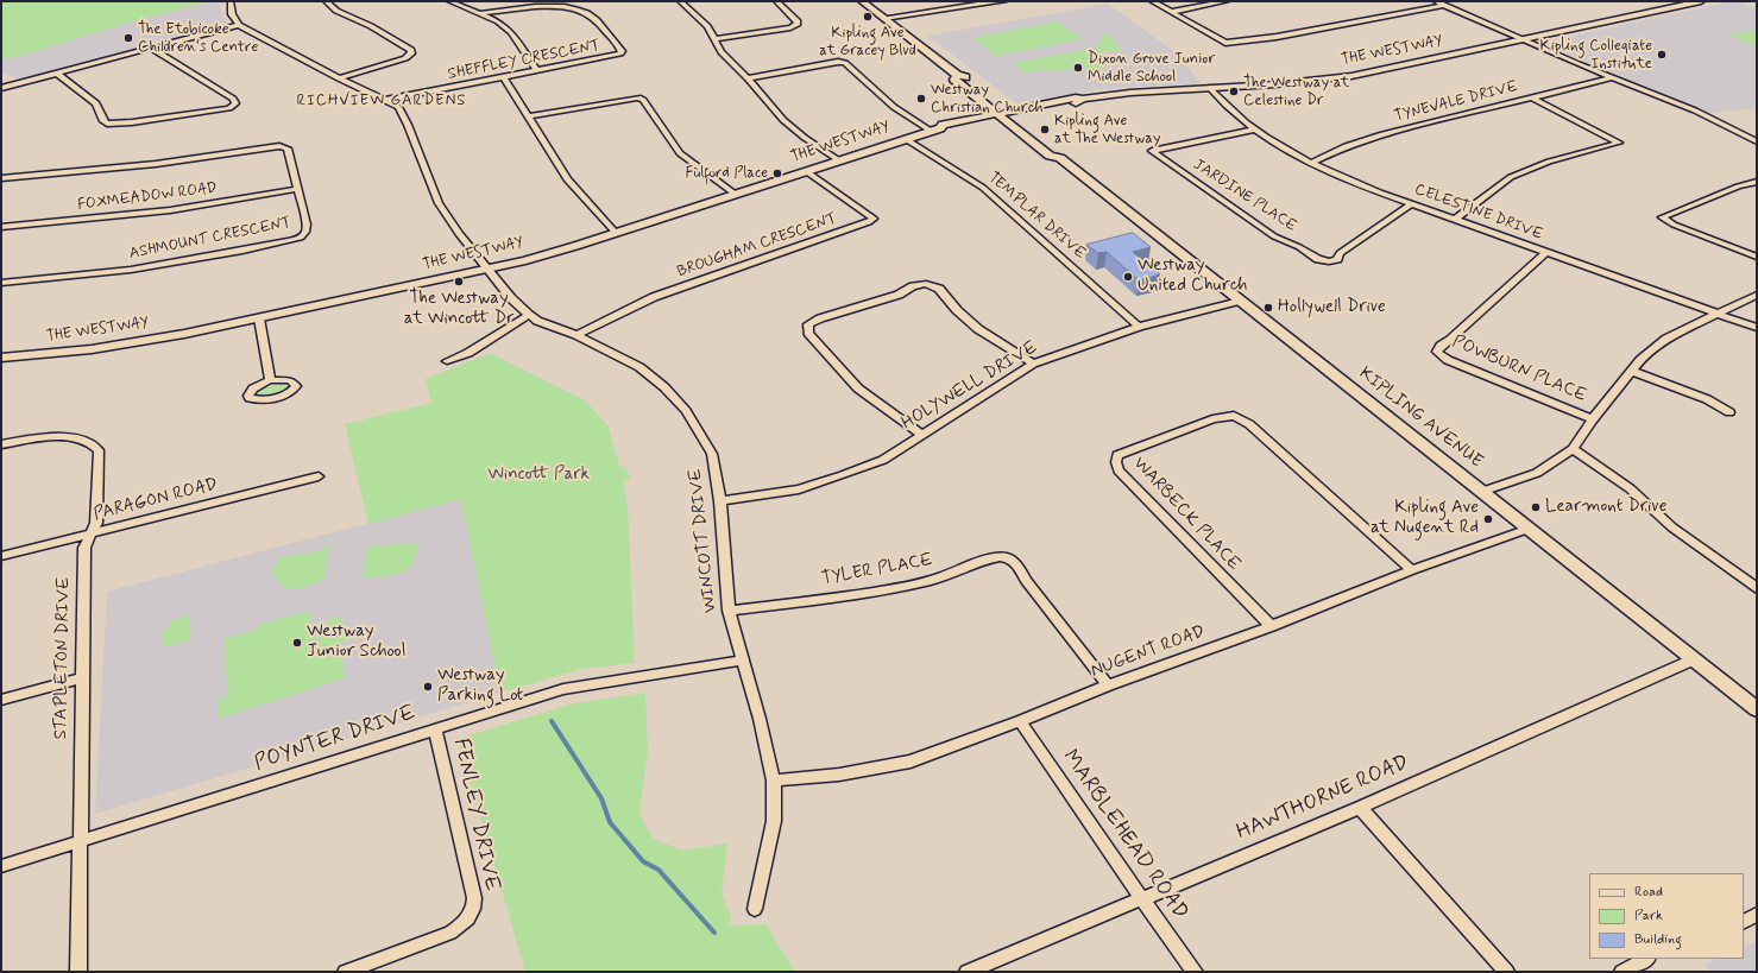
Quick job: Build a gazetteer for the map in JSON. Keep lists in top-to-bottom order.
{
  "streets": {
    "main road": ["THE WESTWAY", "KIPLING AVENUE"],
    "street": [
      "SHEFFLEY CRESCENT",
      "TYNEVALE DRIVE",
      "JARDINE PLACE",
      "FOXMEADOW ROAD",
      "CELESTINE DRIVE",
      "TEMPLAR DRIVE",
      "ASHMOUNT CRESCENT",
      "BROUGHAM CRESCENT",
      "POWBURN PLACE",
      "HOLYWELL DRIVE",
      "PARAGON ROAD",
      "WARBECK PLACE",
      "WINCOTT DRIVE",
      "TYLER PLACE",
      "NUGENT ROAD",
      "STAPLETON DRIVE",
      "POYNTER DRIVE",
      "HAWTHORNE ROAD",
      "FENLEY DRIVE",
      "MARBLEHEAD ROAD"
    ]
  },
  "crossings": [
    ["THE WESTWAY", "CELESTINE DRIVE"],
    ["THE WESTWAY", "TEMPLAR DRIVE"],
    ["THE WESTWAY", "BROUGHAM CRESCENT"],
    ["THE WESTWAY", "KIPLING AVENUE"],
    ["THE WESTWAY", "WINCOTT DRIVE"],
    ["SHEFFLEY CRESCENT", "WINCOTT DRIVE"],
    ["TYNEVALE DRIVE", "CELESTINE DRIVE"],
    ["JARDINE PLACE", "CELESTINE DRIVE"],
    ["FOXMEADOW ROAD", "ASHMOUNT CRESCENT"],
    ["CELESTINE DRIVE", "POWBURN PLACE"],
    ["TEMPLAR DRIVE", "HOLYWELL DRIVE"],
    ["BROUGHAM CRESCENT", "WINCOTT DRIVE"],
    ["HOLYWELL DRIVE", "KIPLING AVENUE"],
    ["HOLYWELL DRIVE", "WINCOTT DRIVE"],
    ["KIPLING AVENUE", "NUGENT ROAD"],
    ["KIPLING AVENUE", "HAWTHORNE ROAD"],
    ["PARAGON ROAD", "STAPLETON DRIVE"],
    ["WARBECK PLACE", "NUGENT ROAD"],
    ["WINCOTT DRIVE", "TYLER PLACE"],
    ["WINCOTT DRIVE", "NUGENT ROAD"],
    ["WINCOTT DRIVE", "POYNTER DRIVE"],
    ["TYLER PLACE", "NUGENT ROAD"],
    ["NUGENT ROAD", "MARBLEHEAD ROAD"],
    ["STAPLETON DRIVE", "POYNTER DRIVE"],
    ["POYNTER DRIVE", "FENLEY DRIVE"],
    ["HAWTHORNE ROAD", "MARBLEHEAD ROAD"]
  ],
  "districts": ["RICHVIEW GARDENS"],
  "parks": ["Wincott Park"],
  "places": [
    "Kipling Ave at Gracey Blvd",
    "The Etobicoke Children's Centre",
    "Kipling Collegiate Institute",
    "Dixon Grove Junior Middle School",
    "The Westway at Celestine Dr",
    "Westway Christian Church",
    "Kipling Ave at The Westway",
    "Fulford Place",
    "Westway United Church",
    "The Westway at Wincott Dr",
    "Hollywell Drive",
    "Learmont Drive",
    "Kipling Ave at Nugent Rd",
    "Westway Junior School",
    "Westway Parking Lot"
  ],
  "legend": ["Road", "Park", "Building"]
}
